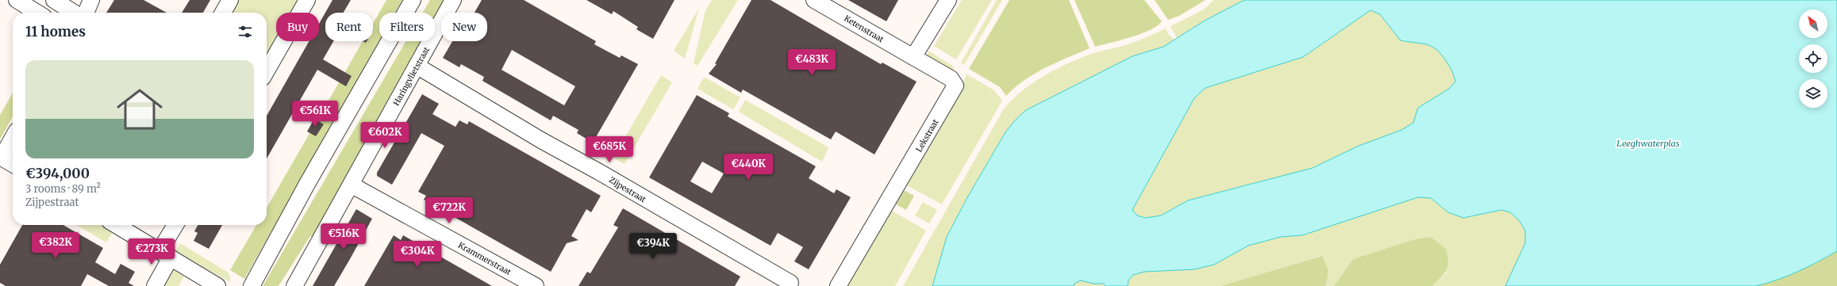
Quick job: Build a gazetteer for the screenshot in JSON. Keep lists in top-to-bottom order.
{
  "streets": {
    "street": [
      "Ketenstraat",
      "Haringvlietstraat",
      "Lekstraat",
      "Zijpestraat",
      "Krammerstraat"
    ]
  },
  "crossings": [
    ["Ketenstraat", "Lekstraat"],
    ["Haringvlietstraat", "Zijpestraat"],
    ["Haringvlietstraat", "Krammerstraat"]
  ],
  "water": ["Leeghwaterplas"],
  "north": "top left",
  "page": {
    "chip": [
      "Buy",
      "Rent",
      "Filters",
      "New"
    ],
    "heading": "11 homes",
    "price": [
      "€483K",
      "€561K",
      "€602K",
      "€685K",
      "€440K",
      "€722K",
      "€516K",
      "€382K",
      "€394K",
      "€273K",
      "€304K"
    ],
    "list": [
      {
        "name": "€394,000",
        "note": "3 rooms · 89 m² · Zijpestraat"
      }
    ]
  }
}
